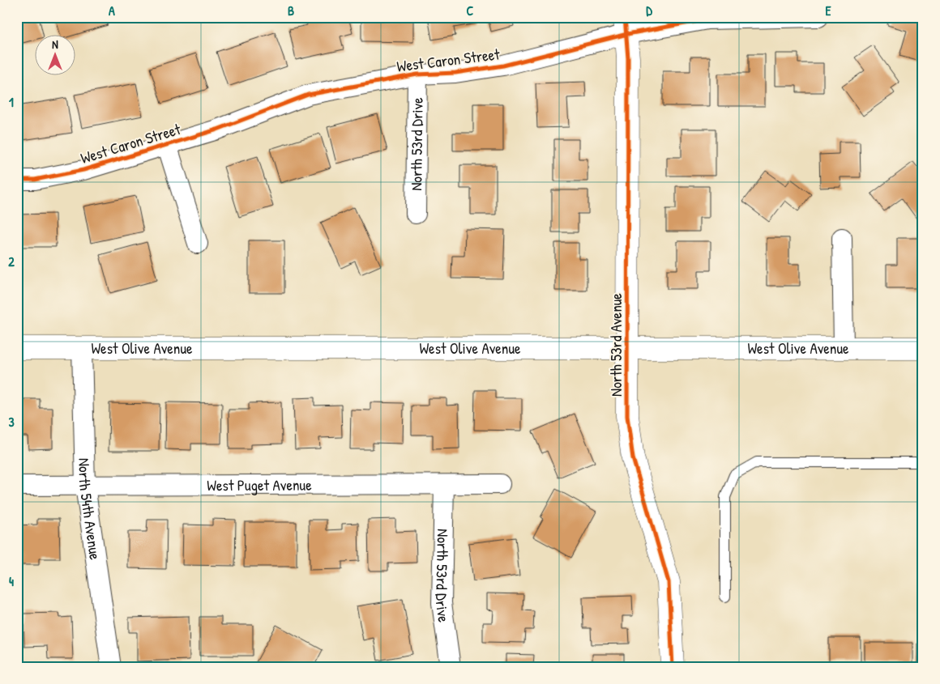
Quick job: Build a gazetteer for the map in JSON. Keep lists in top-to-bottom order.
{
  "streets": {
    "main road": ["North 53rd Avenue", "West Olive Avenue"],
    "street": [
      "West Caron Street",
      "North 53rd Drive",
      "West Puget Avenue",
      "North 54th Avenue"
    ]
  },
  "crossings": [
    ["West Caron Street", "North 53rd Drive"],
    ["West Caron Street", "North 53rd Avenue"],
    ["North 53rd Drive", "West Puget Avenue"],
    ["North 53rd Avenue", "West Olive Avenue"],
    ["West Olive Avenue", "North 54th Avenue"],
    ["West Puget Avenue", "North 54th Avenue"]
  ],
  "north": "top",
  "grid": {
    "columns": [
      "A",
      "B",
      "C",
      "D",
      "E"
    ],
    "rows": [
      "1",
      "2",
      "3",
      "4"
    ]
  }
}
